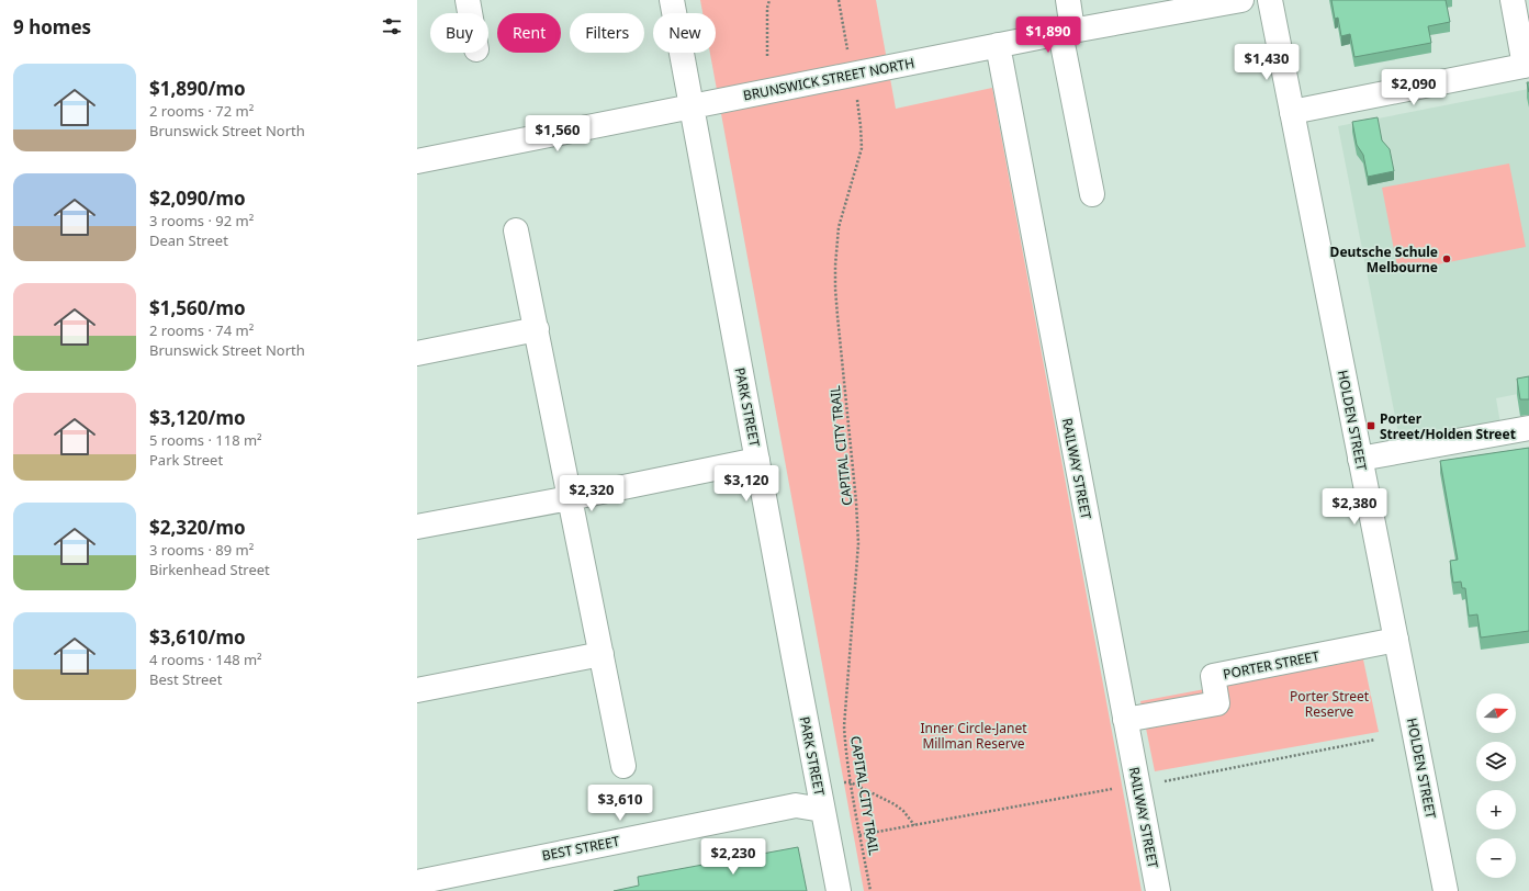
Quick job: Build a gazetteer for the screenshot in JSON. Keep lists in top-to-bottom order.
{
  "streets": {
    "street": [
      "BRUNSWICK STREET NORTH",
      "PARK STREET",
      "HOLDEN STREET",
      "RAILWAY STREET",
      "PORTER STREET",
      "BEST STREET"
    ],
    "path": ["CAPITAL CITY TRAIL"]
  },
  "crossings": [
    ["BRUNSWICK STREET NORTH", "PARK STREET"],
    ["BRUNSWICK STREET NORTH", "CAPITAL CITY TRAIL"],
    ["BRUNSWICK STREET NORTH", "RAILWAY STREET"],
    ["PARK STREET", "BEST STREET"],
    ["HOLDEN STREET", "PORTER STREET"],
    ["RAILWAY STREET", "PORTER STREET"]
  ],
  "parks": ["Porter Street Reserve", "Inner Circle-Janet Millman Reserve"],
  "places": {
    "other": ["Deutsche Schule Melbourne"],
    "transit": ["Porter Street/Holden Street"]
  },
  "north": "right",
  "page": {
    "heading": "9 homes",
    "chip": [
      "Buy",
      "Rent",
      "Filters",
      "New"
    ],
    "price": [
      "$1,890",
      "$1,430",
      "$2,090",
      "$1,560",
      "$3,120",
      "$2,320",
      "$2,380",
      "$3,610",
      "$2,230"
    ],
    "list": [
      {
        "name": "$1,890/mo",
        "note": "2 rooms · 72 m² · Brunswick Street North"
      },
      {
        "name": "$2,090/mo",
        "note": "3 rooms · 92 m² · Dean Street"
      },
      {
        "name": "$1,560/mo",
        "note": "2 rooms · 74 m² · Brunswick Street North"
      },
      {
        "name": "$3,120/mo",
        "note": "5 rooms · 118 m² · Park Street"
      },
      {
        "name": "$2,320/mo",
        "note": "3 rooms · 89 m² · Birkenhead Street"
      },
      {
        "name": "$3,610/mo",
        "note": "4 rooms · 148 m² · Best Street"
      }
    ],
    "map_buttons": ["+", "−"]
  }
}
